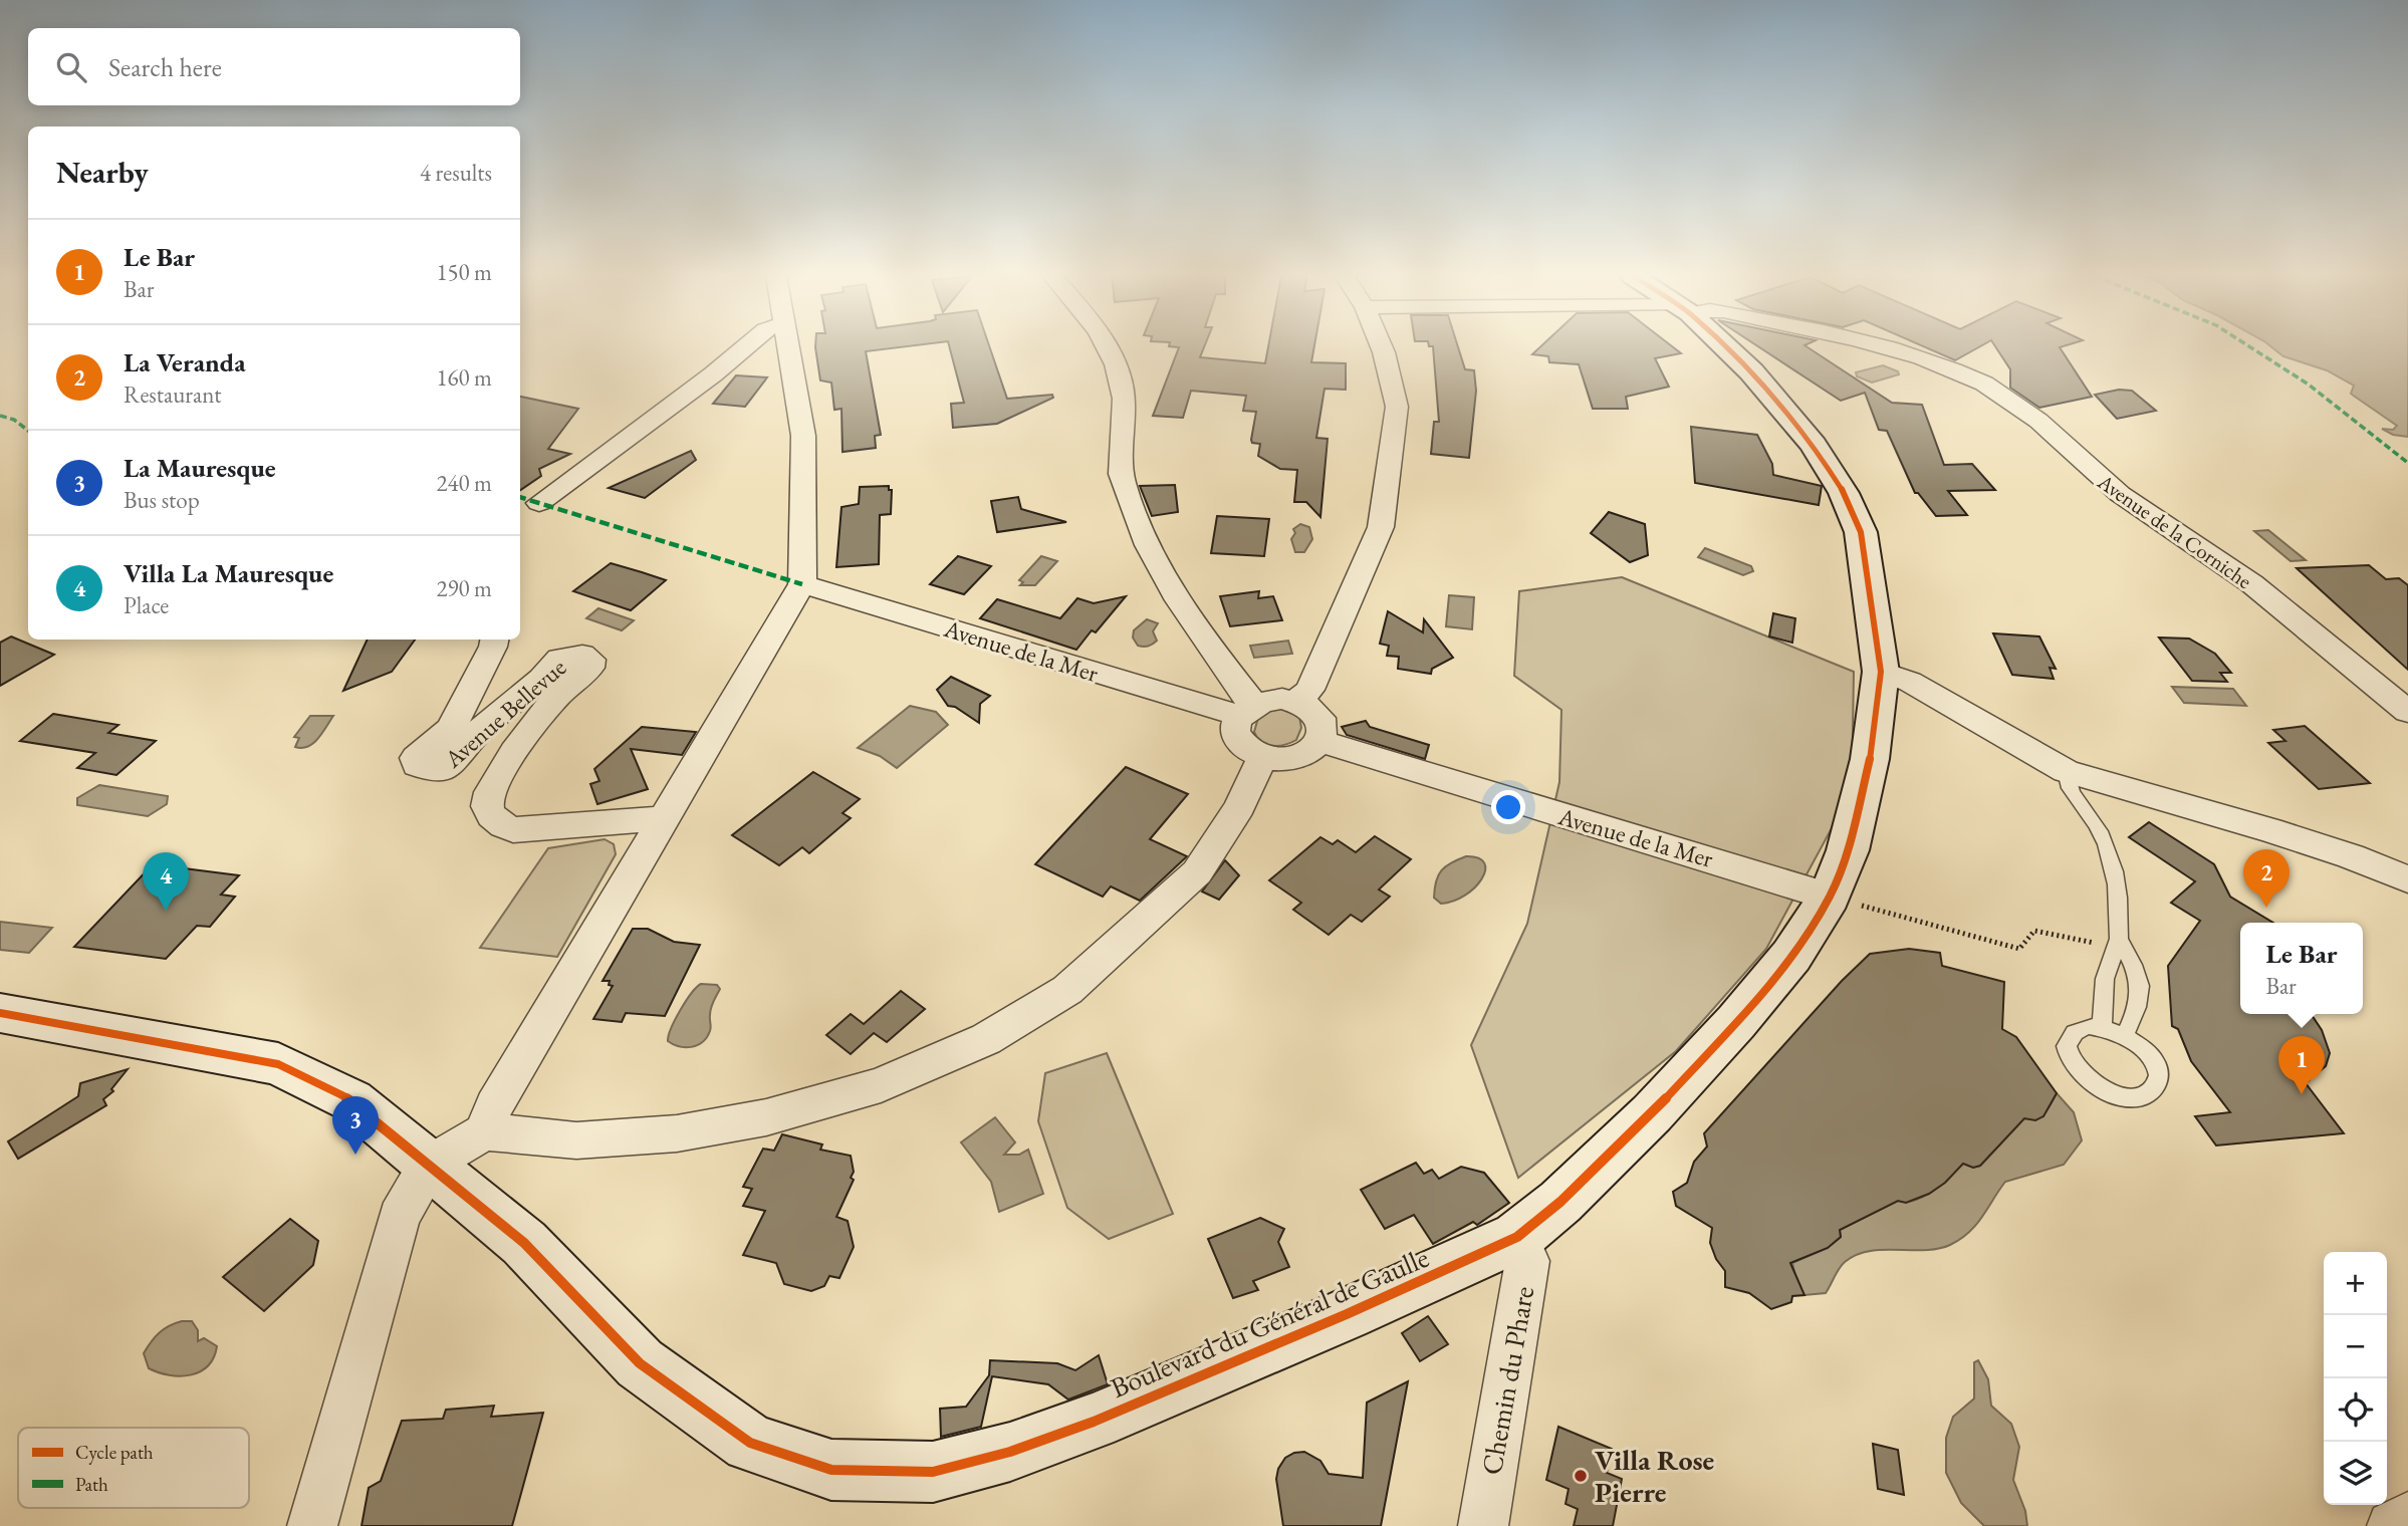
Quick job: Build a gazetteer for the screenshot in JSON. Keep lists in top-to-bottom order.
{
  "streets": {
    "street": [
      "Avenue de la Corniche",
      "Avenue de la Mer",
      "Avenue Bellevue",
      "Boulevard du Général de Gaulle",
      "Chemin du Phare"
    ]
  },
  "crossings": [
    ["Avenue de la Mer", "Boulevard du Général de Gaulle"],
    ["Boulevard du Général de Gaulle", "Chemin du Phare"]
  ],
  "places": ["Villa Rose Pierre"],
  "legend": ["Cycle path", "Path"],
  "page": {
    "search": "Search here",
    "heading": ["Nearby", "4 results"],
    "list": [
      {
        "mark": "1",
        "name": "Le Bar",
        "note": "Bar",
        "value": "150 m"
      },
      {
        "mark": "2",
        "name": "La Veranda",
        "note": "Restaurant",
        "value": "160 m"
      },
      {
        "mark": "3",
        "name": "La Mauresque",
        "note": "Bus stop",
        "value": "240 m"
      },
      {
        "mark": "4",
        "name": "Villa La Mauresque",
        "note": "Place",
        "value": "290 m"
      }
    ],
    "pins": [
      "2",
      "4",
      "1",
      "3"
    ],
    "popup": ["Le Bar", "Bar"],
    "map_buttons": ["+", "−"]
  }
}
